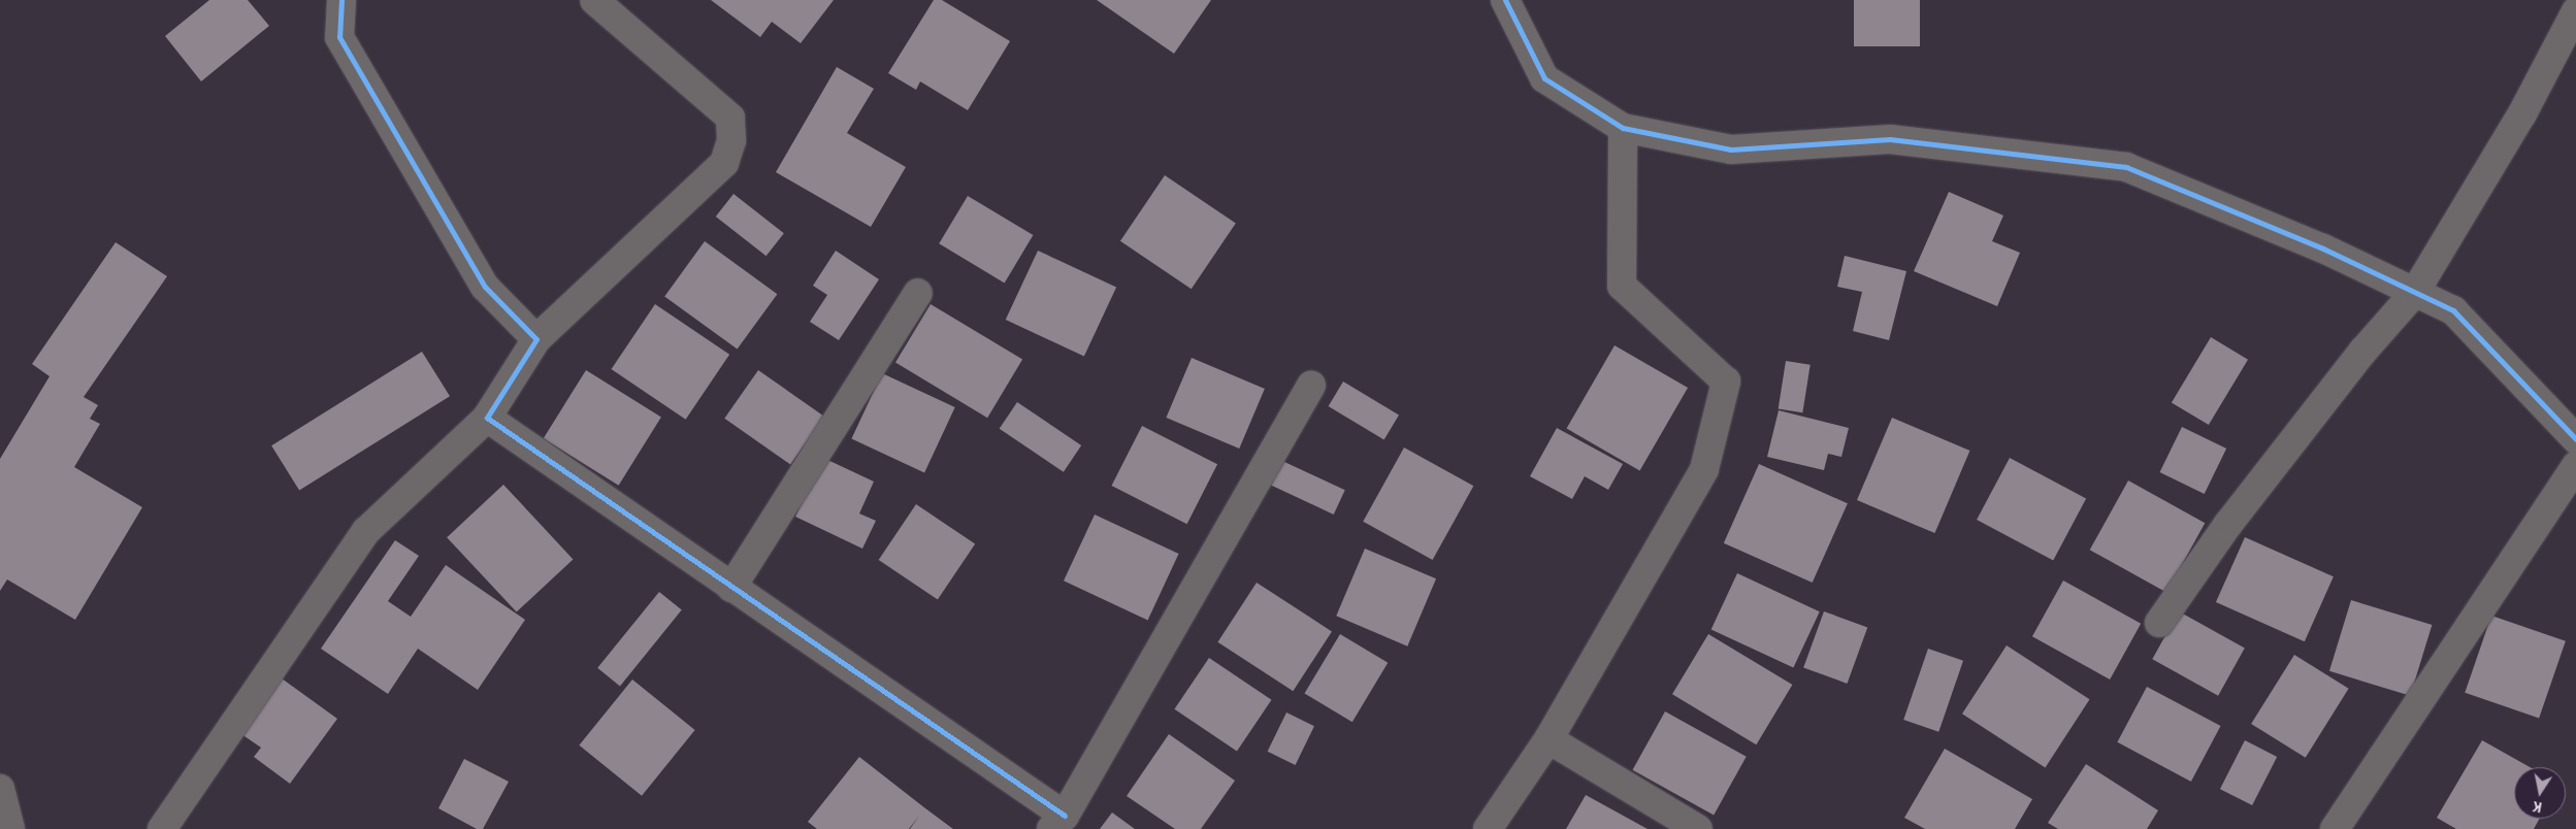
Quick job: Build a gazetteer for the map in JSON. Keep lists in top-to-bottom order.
{
  "north": "bottom"
}
